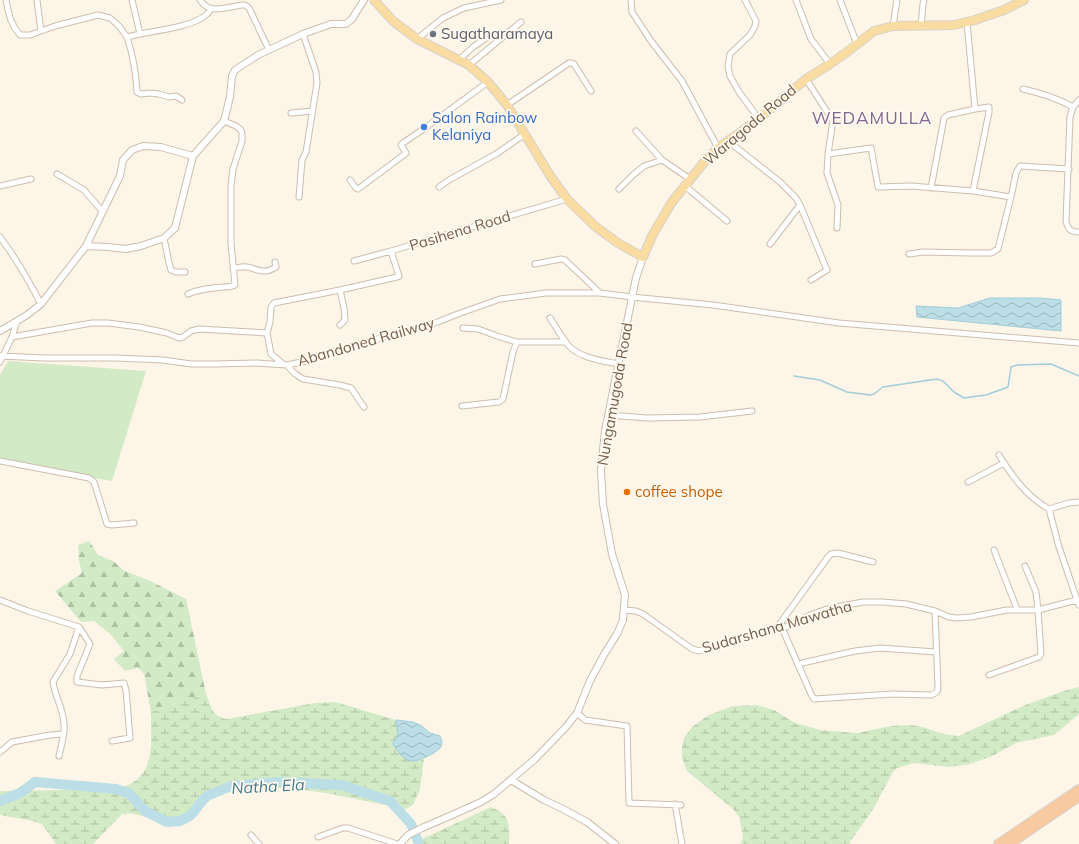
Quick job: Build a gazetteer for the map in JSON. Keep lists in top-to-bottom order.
{
  "streets": {
    "main road": ["Waragoda Road"],
    "street": [
      "Pasihena Road",
      "Abandoned Railway",
      "Nungamugoda Road",
      "Sudarshana Mawatha"
    ]
  },
  "crossings": [
    ["Waragoda Road", "Nungamugoda Road"],
    ["Abandoned Railway", "Nungamugoda Road"],
    ["Nungamugoda Road", "Sudarshana Mawatha"]
  ],
  "districts": ["WEDAMULLA"],
  "water": ["Natha Ela"],
  "places": ["Sugatharamaya", "Salon Rainbow Kelaniya", "coffee shope"]
}
